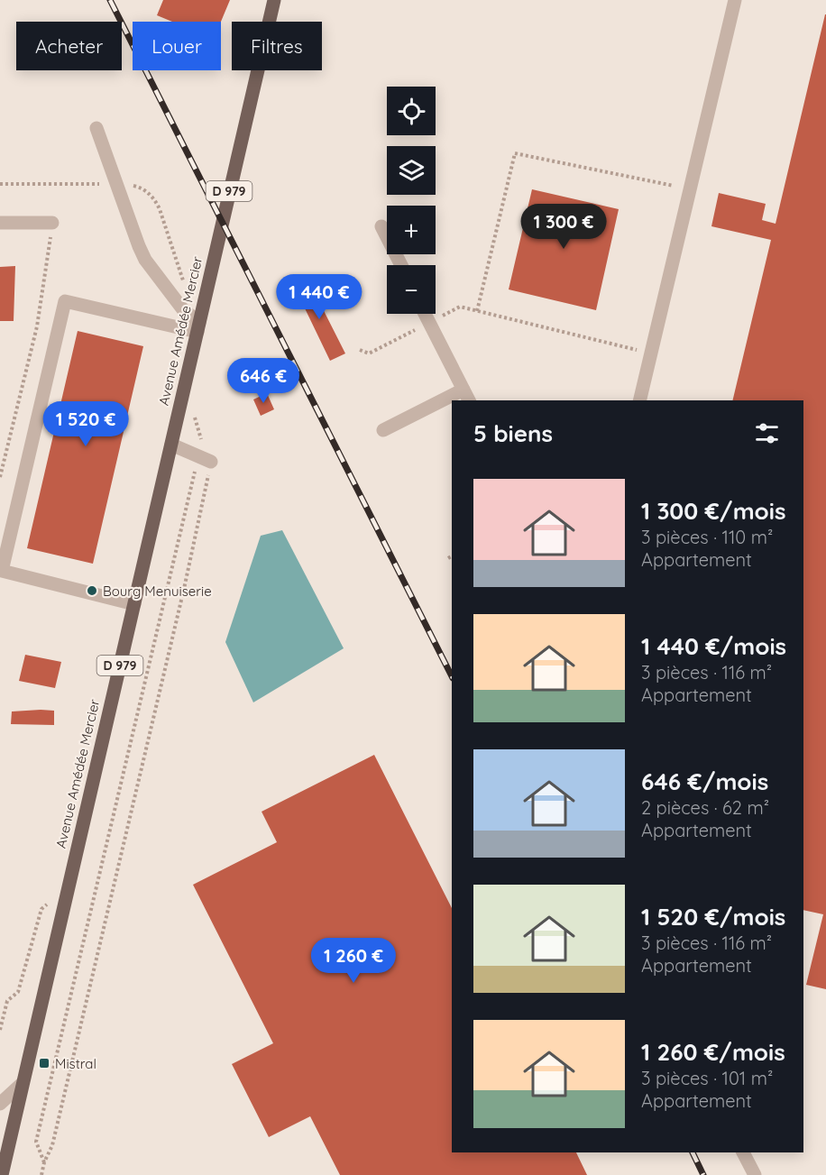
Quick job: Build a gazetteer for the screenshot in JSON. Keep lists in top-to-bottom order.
{
  "streets": {
    "main road": ["D 979", "Avenue Amédée Mercier"]
  },
  "places": {
    "other": ["Bourg Menuiserie"],
    "transit": ["Mistral"]
  },
  "page": {
    "chip": ["Acheter", "Louer", "Filtres"],
    "map_buttons": ["+", "−"],
    "price": [
      "1 300 €",
      "1 440 €",
      "646 €",
      "1 520 €",
      "1 260 €"
    ],
    "heading": "5 biens",
    "list": [
      {
        "name": "1 300 €/mois",
        "note": "3 pièces · 110 m² · Appartement"
      },
      {
        "name": "1 440 €/mois",
        "note": "3 pièces · 116 m² · Appartement"
      },
      {
        "name": "646 €/mois",
        "note": "2 pièces · 62 m² · Appartement"
      },
      {
        "name": "1 520 €/mois",
        "note": "3 pièces · 116 m² · Appartement"
      },
      {
        "name": "1 260 €/mois",
        "note": "3 pièces · 101 m² · Appartement"
      }
    ]
  }
}
